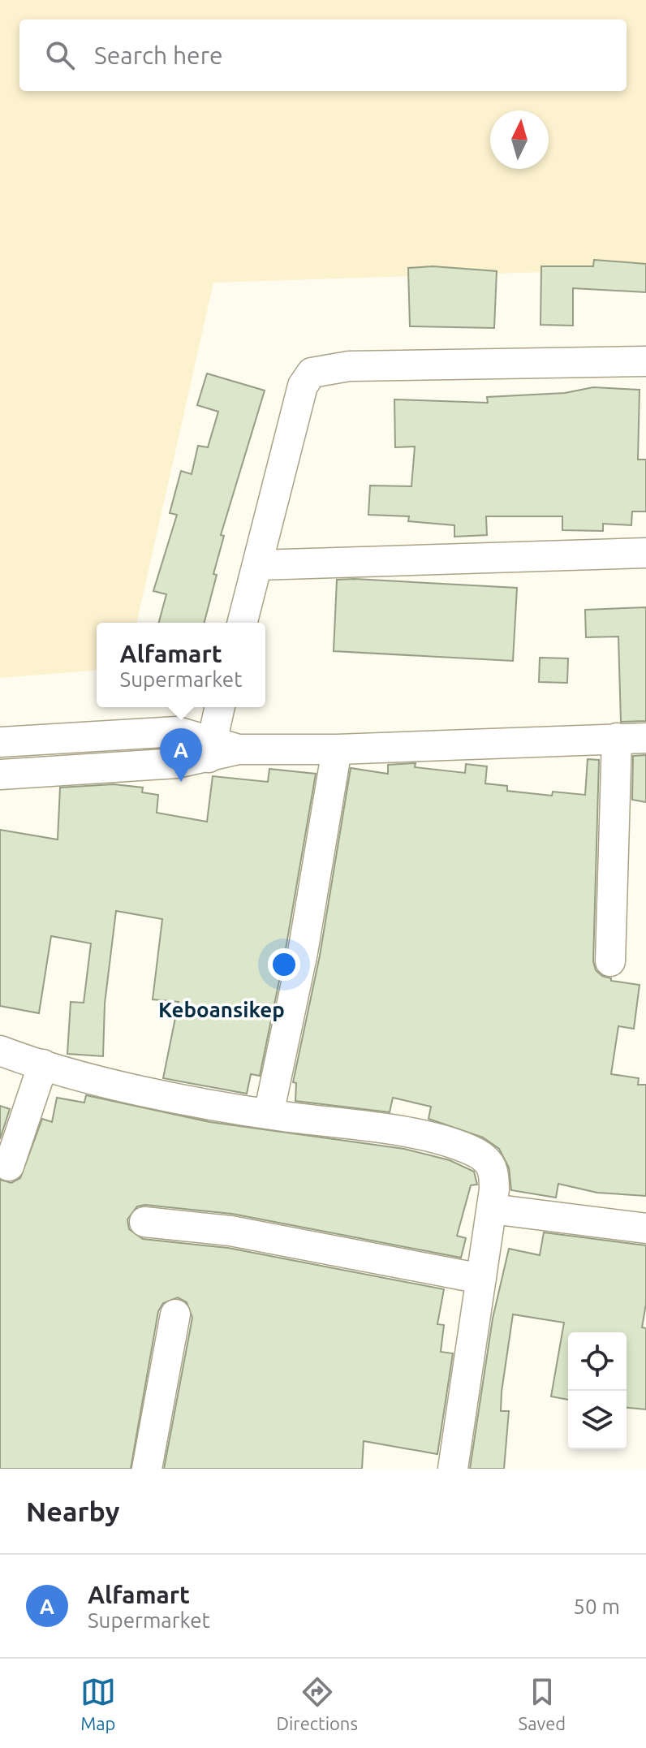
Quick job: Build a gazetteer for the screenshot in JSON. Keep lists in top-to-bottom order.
{
  "districts": ["Keboansikep"],
  "north": "top",
  "page": {
    "search": "Search here",
    "popup": ["Alfamart", "Supermarket"],
    "pins": "A",
    "heading": "Nearby",
    "list": [
      {
        "mark": "A",
        "name": "Alfamart",
        "note": "Supermarket",
        "value": "50 m"
      }
    ],
    "nav": ["Map", "Directions", "Saved"]
  }
}
